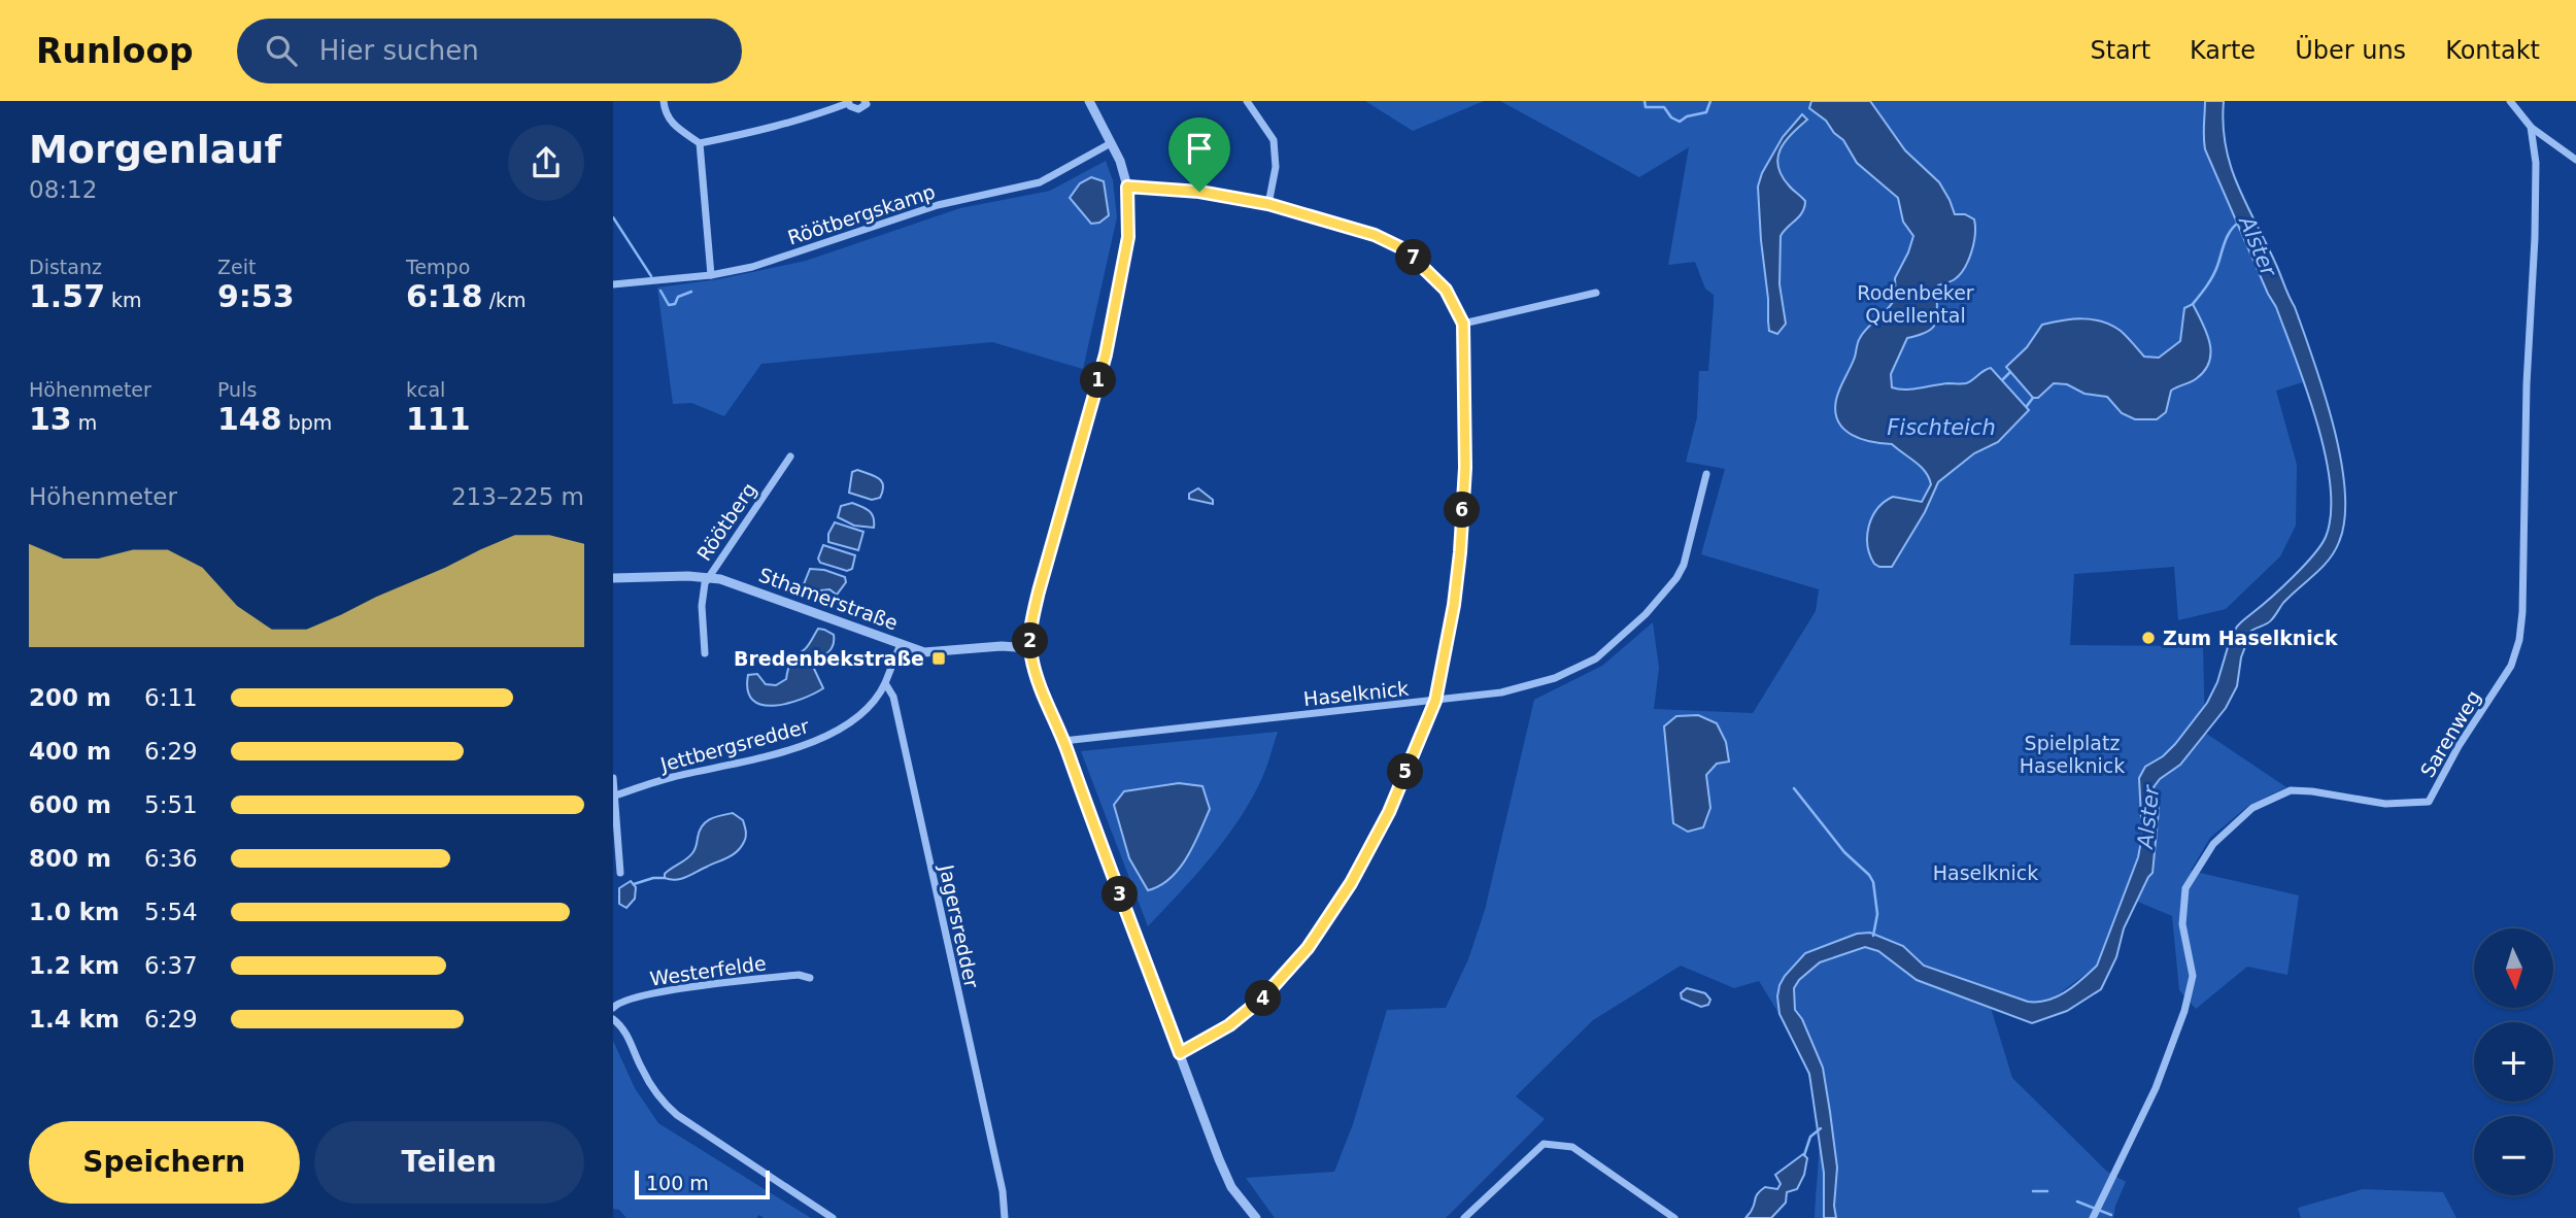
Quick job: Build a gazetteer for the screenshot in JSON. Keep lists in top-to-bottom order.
{
  "streets": {
    "street": [
      "Röötbergskamp",
      "Röötberg",
      "Sthamerstraße",
      "Haselknick",
      "Sarenweg",
      "Jettbergsredder",
      "Jagersredder",
      "Westerfelde"
    ]
  },
  "crossings": [
    ["Röötberg", "Sthamerstraße"],
    ["Jettbergsredder", "Jagersredder"]
  ],
  "water": ["Alster", "Fischteich"],
  "parks": ["Rodenbeker Quellental", "Spielplatz Haselknick", "Haselknick"],
  "places": {
    "other": ["Zum Haselknick"],
    "transit": ["Bredenbekstraße"]
  },
  "scale_bar": "100 m",
  "north": "bottom",
  "page": {
    "header": "Runloop",
    "search": "Hier suchen",
    "nav": [
      "Start",
      "Karte",
      "Über uns",
      "Kontakt"
    ],
    "heading": ["Morgenlauf", "08:12"],
    "stats": [
      ["Distanz", "1.57 km"],
      ["Zeit", "9:53"],
      ["Tempo", "6:18 /km"],
      ["Höhenmeter", "13 m"],
      ["Puls", "148 bpm"],
      ["kcal", "111"]
    ],
    "pins": [
      "7",
      "1",
      "6",
      "2",
      "5",
      "3",
      "4"
    ],
    "chart": ["Höhenmeter", "213–225 m"],
    "list": [
      {
        "name": "200 m",
        "note": "6:11"
      },
      {
        "name": "400 m",
        "note": "6:29"
      },
      {
        "name": "600 m",
        "note": "5:51"
      },
      {
        "name": "800 m",
        "note": "6:36"
      },
      {
        "name": "1.0 km",
        "note": "5:54"
      },
      {
        "name": "1.2 km",
        "note": "6:37"
      },
      {
        "name": "1.4 km",
        "note": "6:29"
      }
    ],
    "map_buttons": ["+", "−"],
    "buttons": ["Speichern", "Teilen"],
    "scale": "100 m"
  }
}
